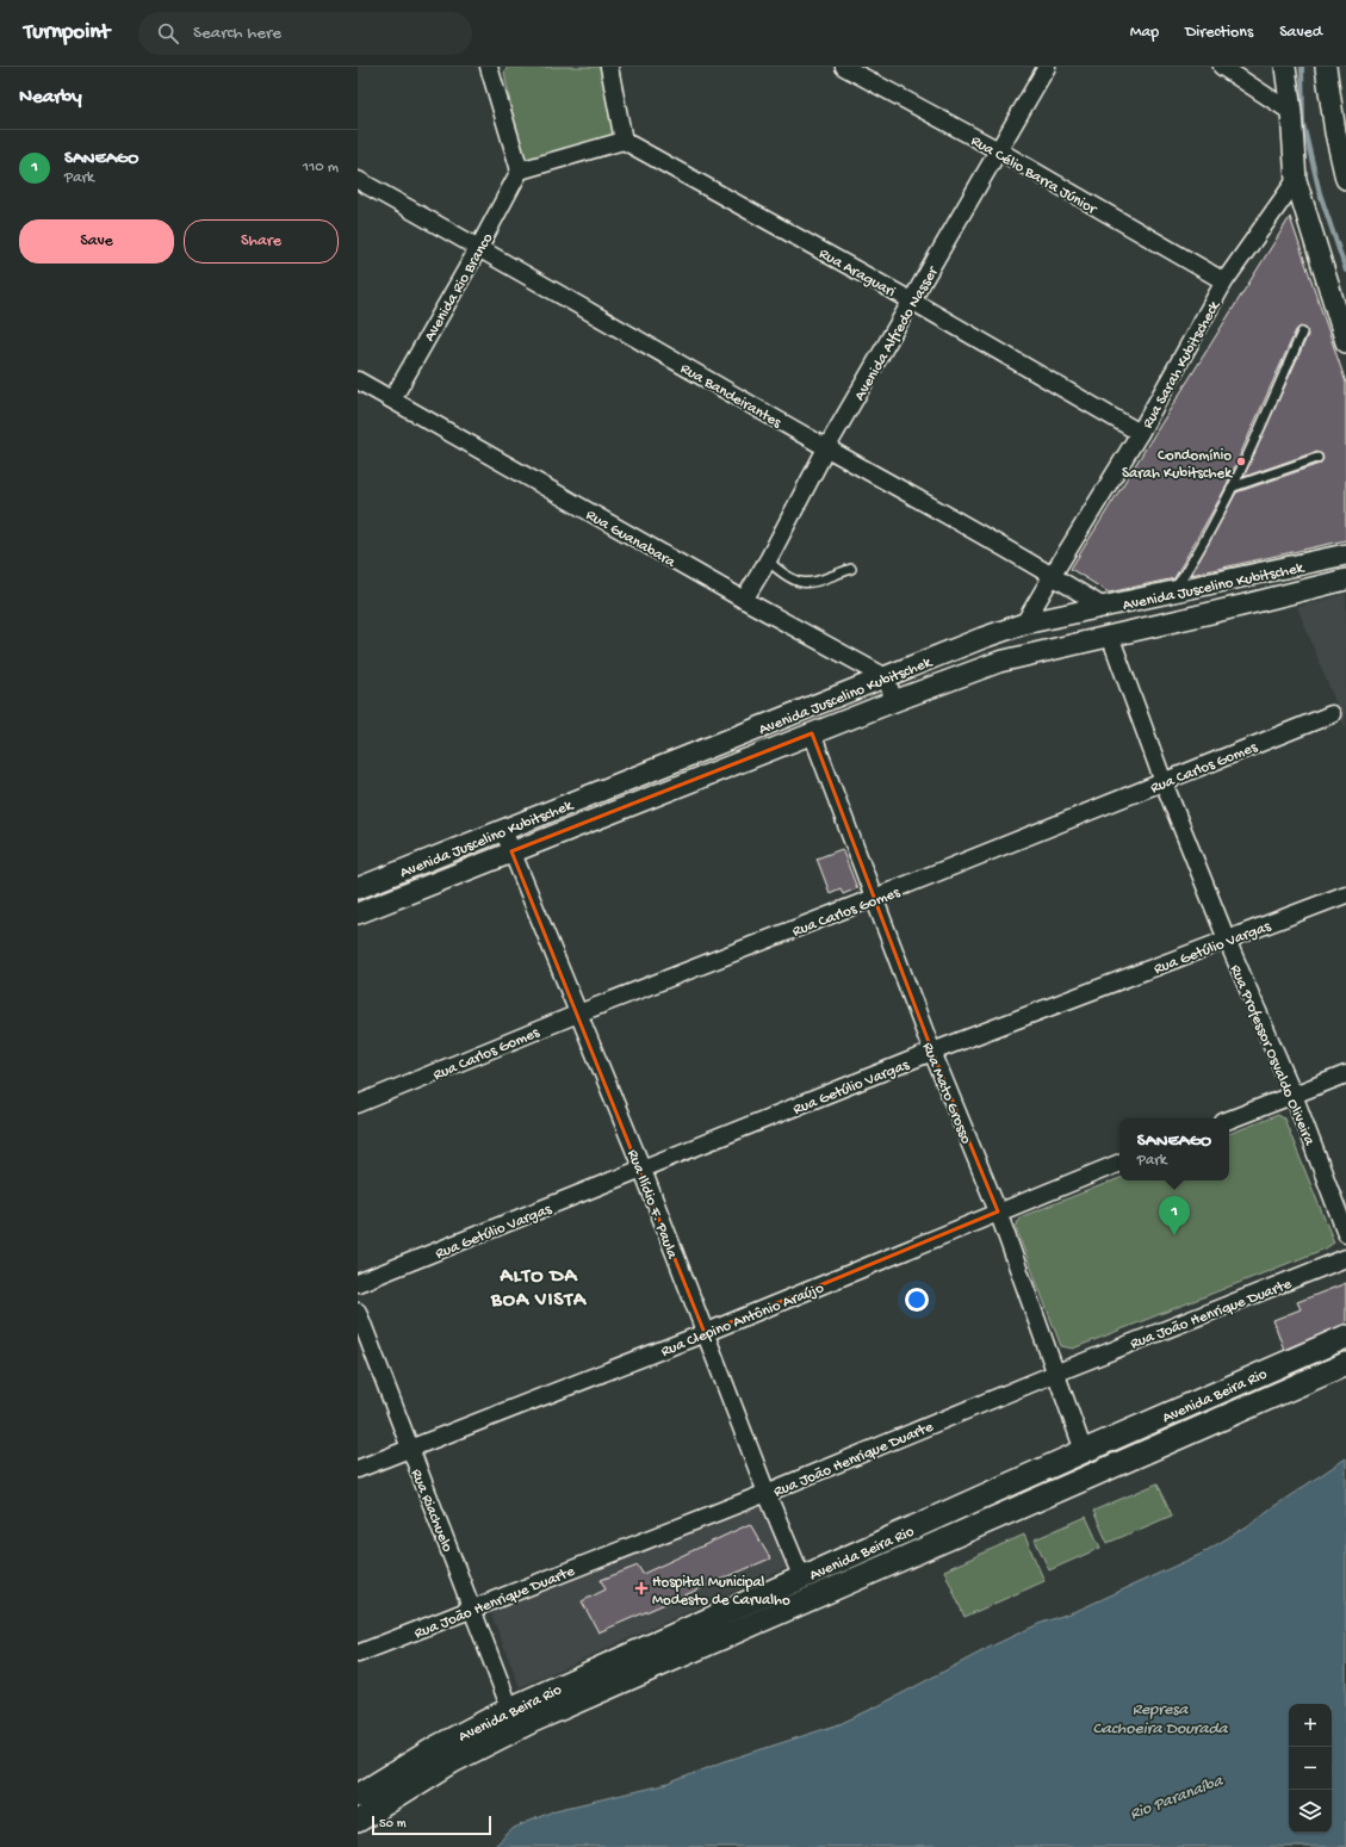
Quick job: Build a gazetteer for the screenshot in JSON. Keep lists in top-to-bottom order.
{
  "streets": {
    "main road": ["Avenida Beira Rio"],
    "street": [
      "Rua Célio Barra Júnior",
      "Rua Araguari",
      "Avenida Rio Branco",
      "Avenida Alfredo Nasser",
      "Rua Sarah Kubitscheck",
      "Rua Bandeirantes",
      "Rua Guanabara",
      "Avenida Juscelino Kubitschek",
      "Rua Carlos Gomes",
      "Rua Getúlio Vargas",
      "Rua Professor Osvaldo Oliveira",
      "Rua Mato Grosso",
      "Rua Ilídio F. Paula",
      "Rua João Henrique Duarte",
      "Rua Clepino Antônio Araújo",
      "Rua Riachuelo"
    ]
  },
  "crossings": [
    ["Rua Célio Barra Júnior", "Avenida Alfredo Nasser"],
    ["Rua Célio Barra Júnior", "Rua Sarah Kubitscheck"],
    ["Rua Araguari", "Avenida Alfredo Nasser"],
    ["Rua Araguari", "Rua Sarah Kubitscheck"],
    ["Avenida Rio Branco", "Rua Bandeirantes"],
    ["Avenida Rio Branco", "Rua Guanabara"],
    ["Avenida Alfredo Nasser", "Rua Bandeirantes"],
    ["Avenida Alfredo Nasser", "Rua Guanabara"],
    ["Rua Sarah Kubitscheck", "Rua Bandeirantes"],
    ["Rua Sarah Kubitscheck", "Avenida Juscelino Kubitschek"],
    ["Rua Bandeirantes", "Avenida Juscelino Kubitschek"],
    ["Rua Guanabara", "Avenida Juscelino Kubitschek"],
    ["Avenida Juscelino Kubitschek", "Rua Professor Osvaldo Oliveira"],
    ["Avenida Juscelino Kubitschek", "Rua Mato Grosso"],
    ["Avenida Juscelino Kubitschek", "Rua Ilídio F. Paula"],
    ["Rua Carlos Gomes", "Rua Professor Osvaldo Oliveira"],
    ["Rua Carlos Gomes", "Rua Mato Grosso"],
    ["Rua Carlos Gomes", "Rua Ilídio F. Paula"],
    ["Rua Getúlio Vargas", "Rua Professor Osvaldo Oliveira"],
    ["Rua Getúlio Vargas", "Rua Mato Grosso"],
    ["Rua Getúlio Vargas", "Rua Ilídio F. Paula"],
    ["Rua Mato Grosso", "Rua João Henrique Duarte"],
    ["Rua Mato Grosso", "Rua Clepino Antônio Araújo"],
    ["Rua Mato Grosso", "Avenida Beira Rio"],
    ["Rua Ilídio F. Paula", "Rua João Henrique Duarte"],
    ["Rua Ilídio F. Paula", "Rua Clepino Antônio Araújo"],
    ["Rua Ilídio F. Paula", "Avenida Beira Rio"],
    ["Rua João Henrique Duarte", "Rua Riachuelo"],
    ["Rua Clepino Antônio Araújo", "Rua Riachuelo"],
    ["Avenida Beira Rio", "Rua Riachuelo"]
  ],
  "districts": ["ALTO DA BOA VISTA"],
  "water": ["Represa Cachoeira Dourada", "Rio Paranaíba"],
  "places": {
    "other": ["Condomínio Sarah Kubitschek"],
    "health": ["Hospital Municipal Modesto de Carvalho"]
  },
  "scale_bar": "50 m",
  "page": {
    "header": "Turnpoint",
    "search": "Search here",
    "nav": ["Map", "Directions", "Saved"],
    "heading": "Nearby",
    "list": [
      {
        "mark": "1",
        "name": "SANEAGO",
        "note": "Park",
        "value": "110 m"
      }
    ],
    "buttons": ["Save", "Share"],
    "popup": ["SANEAGO", "Park"],
    "pins": "1",
    "map_buttons": ["+", "−"],
    "scale": "50 m"
  }
}
